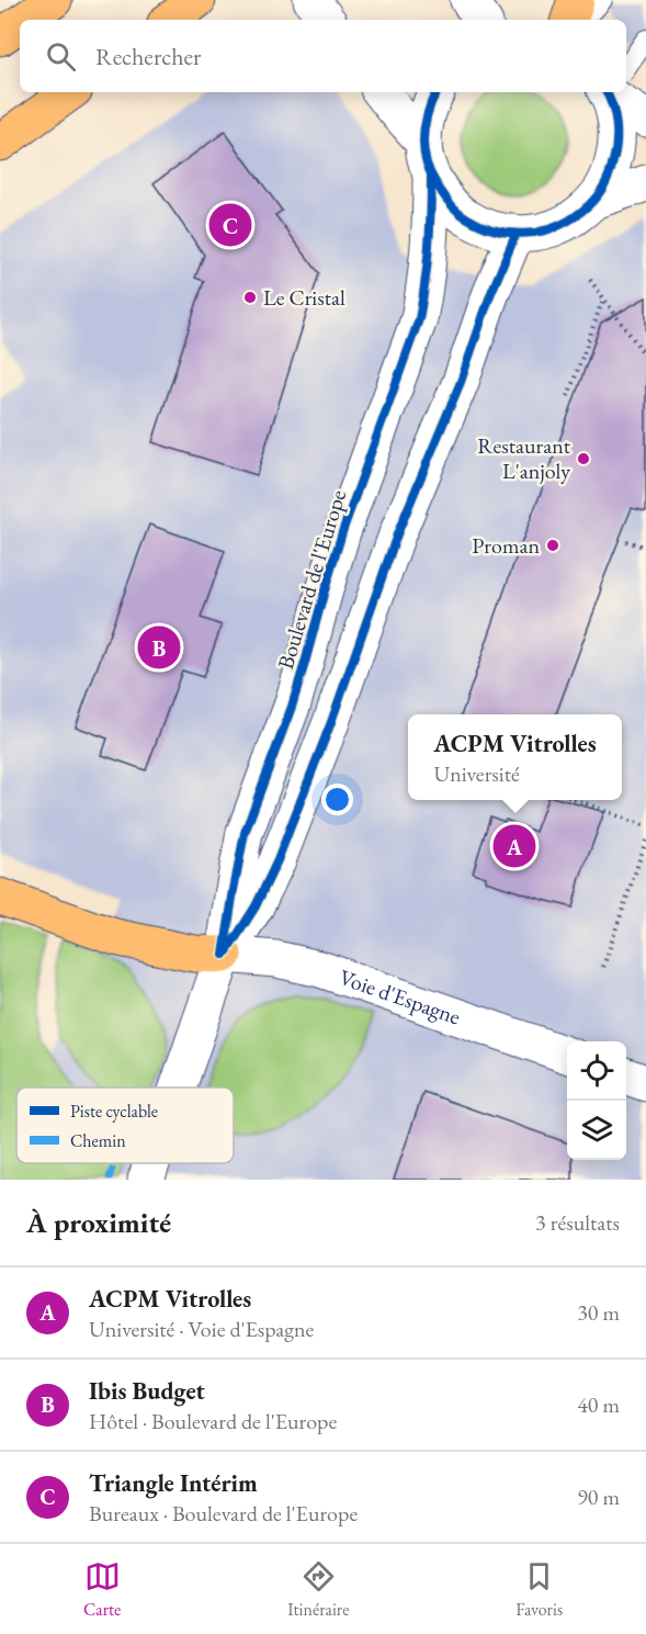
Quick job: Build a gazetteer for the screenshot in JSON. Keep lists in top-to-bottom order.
{
  "streets": {
    "street": ["Boulevard de l'Europe", "Voie d'Espagne"]
  },
  "crossings": [
    ["Boulevard de l'Europe", "Voie d'Espagne"]
  ],
  "places": ["Le Cristal", "Restaurant L'anjoly", "Proman"],
  "legend": ["Piste cyclable", "Chemin"],
  "page": {
    "search": "Rechercher",
    "pins": ["C", "B", "A"],
    "popup": ["ACPM Vitrolles", "Université"],
    "heading": ["À proximité", "3 résultats"],
    "list": [
      {
        "mark": "A",
        "name": "ACPM Vitrolles",
        "note": "Université · Voie d'Espagne",
        "value": "30 m"
      },
      {
        "mark": "B",
        "name": "Ibis Budget",
        "note": "Hôtel · Boulevard de l'Europe",
        "value": "40 m"
      },
      {
        "mark": "C",
        "name": "Triangle Intérim",
        "note": "Bureaux · Boulevard de l'Europe",
        "value": "90 m"
      }
    ],
    "nav": ["Carte", "Itinéraire", "Favoris"]
  }
}
